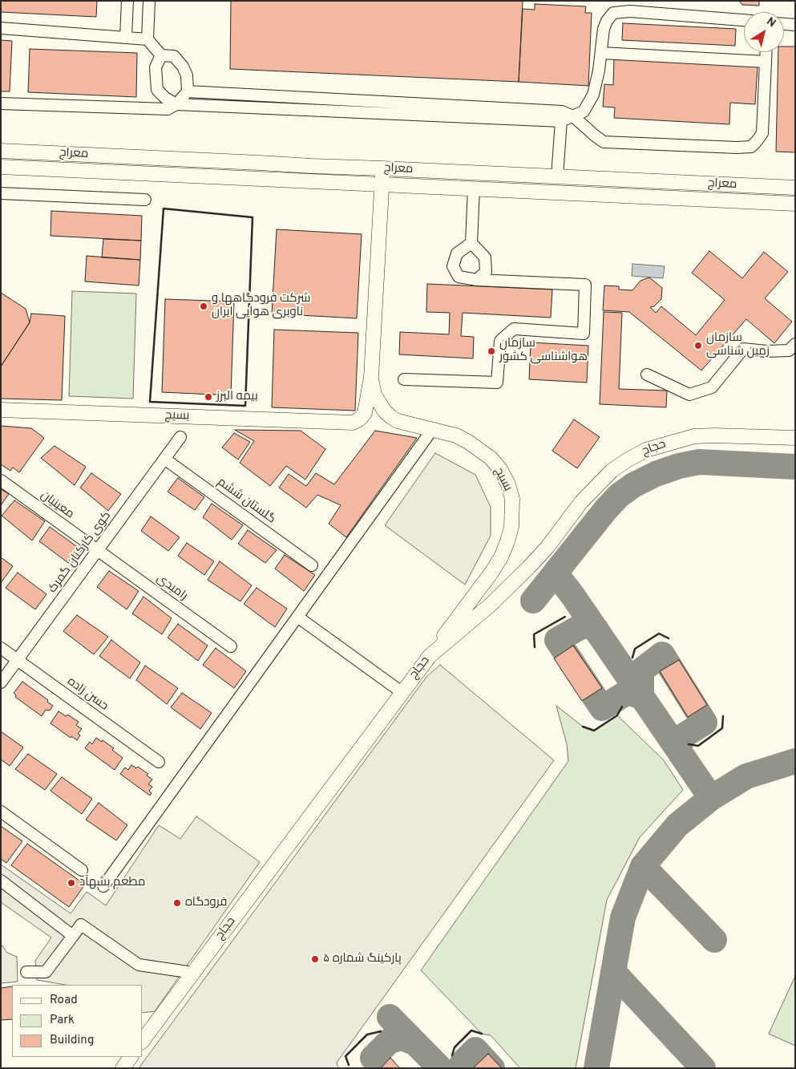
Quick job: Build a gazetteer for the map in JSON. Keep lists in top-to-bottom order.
{
  "streets": {
    "main road": ["معراج", "بسیج", "حجاج"],
    "street": [
      "گلستان ششم",
      "معینیان",
      "کوی کارکنان گمرک",
      "رامبدی",
      "حسن زاده"
    ]
  },
  "crossings": [
    ["بسیج", "حجاج"],
    ["گلستان ششم", "کوی کارکنان گمرک"],
    ["معینیان", "کوی کارکنان گمرک"],
    ["معینیان", "رامبدی"],
    ["کوی کارکنان گمرک", "رامبدی"],
    ["کوی کارکنان گمرک", "حسن زاده"]
  ],
  "places": [
    "شرکت فرودگاهها و ناوبری هوایی ایران",
    "سازمان زمین شناسی",
    "سازمان هواشناسی کشور",
    "بیمه البرز",
    "مطعم بشهآد",
    "فرودگاه",
    "پارکینگ شماره ۵"
  ],
  "legend": ["Road", "Park", "Building"],
  "north": "top right"
}
